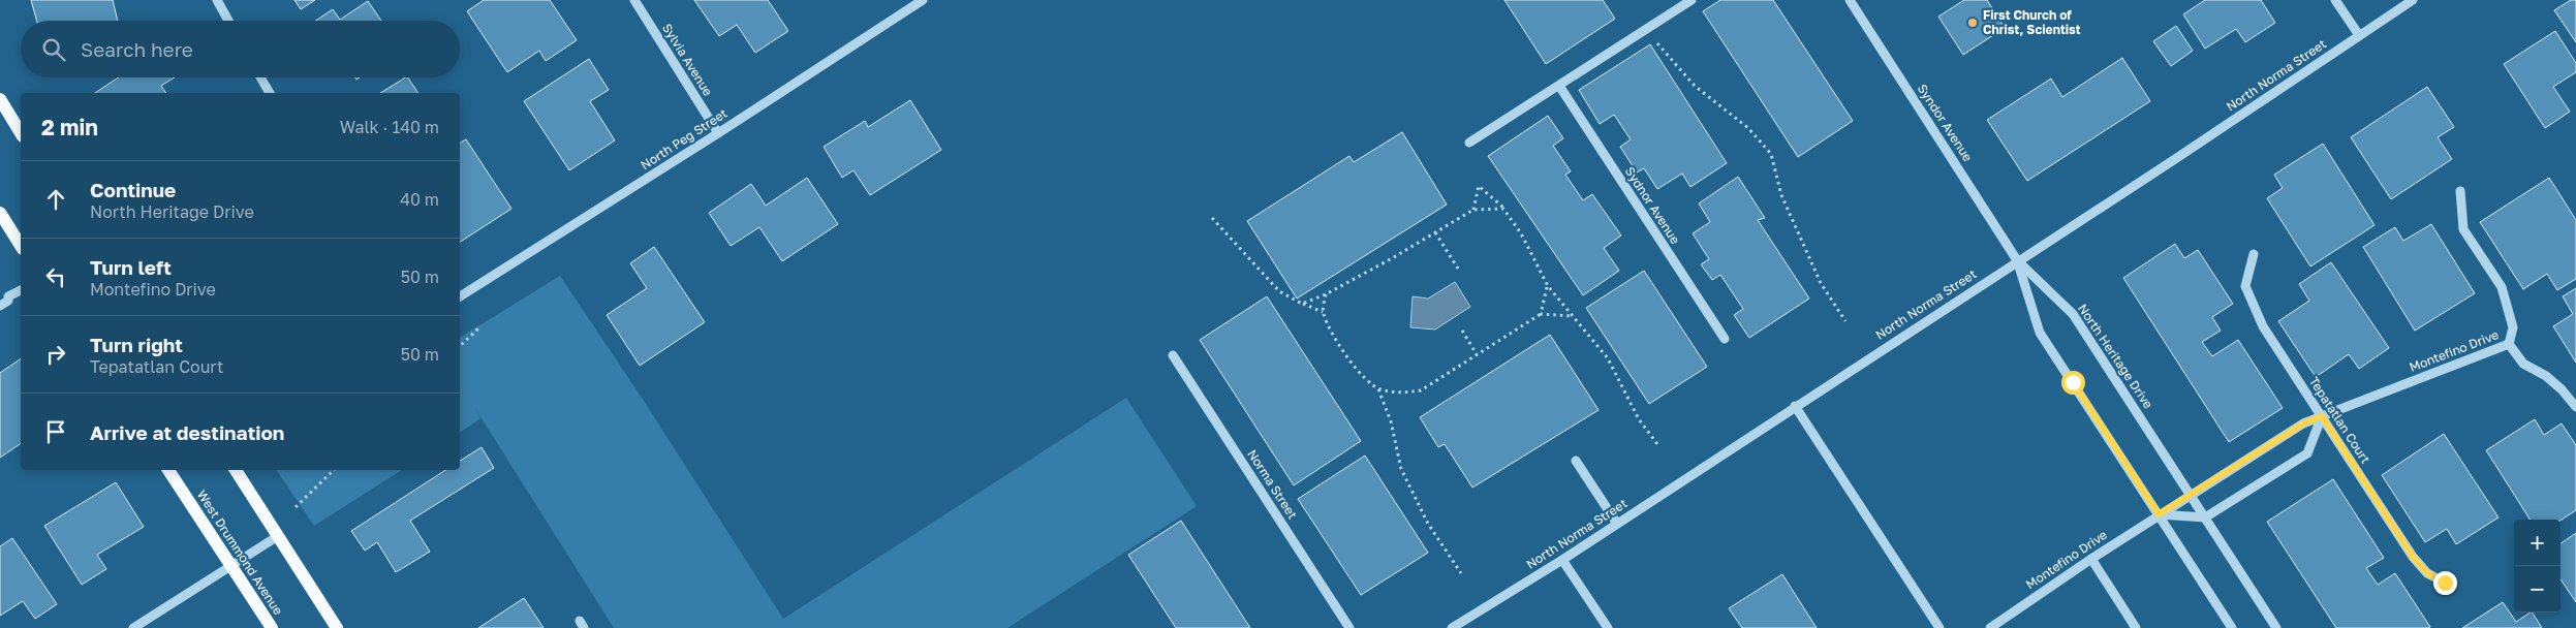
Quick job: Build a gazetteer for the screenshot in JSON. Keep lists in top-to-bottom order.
{
  "streets": {
    "main road": ["West Drummond Avenue"],
    "street": [
      "Sylvia Avenue",
      "North Norma Street",
      "Syndor Avenue",
      "North Peg Street",
      "Sydnor Avenue",
      "Montefino Drive",
      "North Heritage Drive",
      "Tepatatlan Court",
      "Norma Street"
    ]
  },
  "crossings": [
    ["Sylvia Avenue", "North Peg Street"],
    ["North Norma Street", "Syndor Avenue"],
    ["North Norma Street", "North Heritage Drive"],
    ["Syndor Avenue", "North Heritage Drive"],
    ["Montefino Drive", "North Heritage Drive"],
    ["Montefino Drive", "Tepatatlan Court"]
  ],
  "places": ["First Church of Christ, Scientist"],
  "page": {
    "search": "Search here",
    "heading": ["2 min", "Walk · 140 m"],
    "list": [
      ["Continue", "North Heritage Drive", "40 m"],
      ["Turn left", "Montefino Drive", "50 m"],
      ["Turn right", "Tepatatlan Court", "50 m"],
      "Arrive at destination"
    ],
    "map_buttons": ["+", "−"]
  }
}
